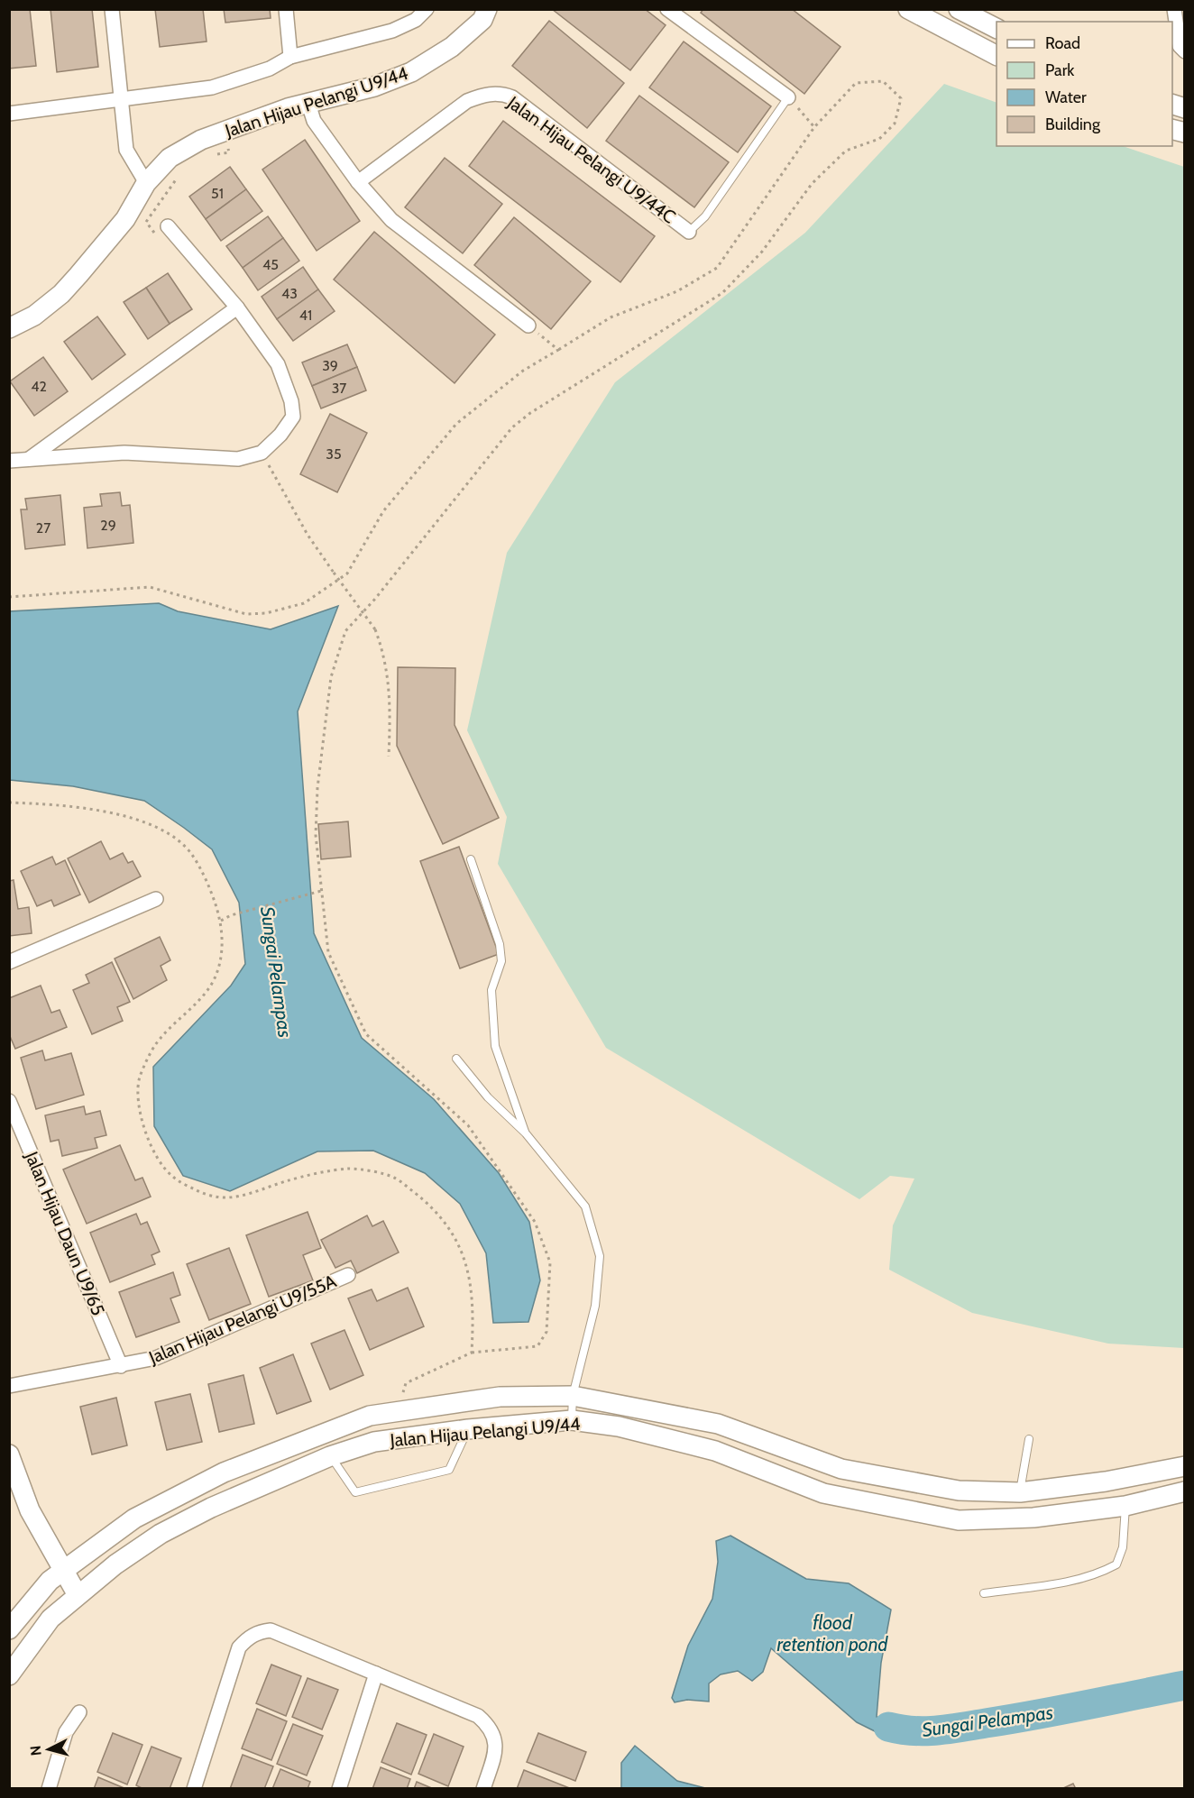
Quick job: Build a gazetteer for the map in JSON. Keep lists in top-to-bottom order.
{
  "streets": {
    "street": [
      "Jalan Hijau Pelangi U9/44",
      "Jalan Hijau Pelangi U9/44C",
      "Jalan Hijau Daun U9/65",
      "Jalan Hijau Pelangi U9/55A"
    ]
  },
  "crossings": [
    ["Jalan Hijau Daun U9/65", "Jalan Hijau Pelangi U9/55A"]
  ],
  "water": ["Sungai Pelampas", "flood retention pond"],
  "house_numbers": [
    "51",
    "45",
    "43",
    "41",
    "39",
    "42",
    "37",
    "35",
    "29",
    "27"
  ],
  "legend": [
    "Road",
    "Park",
    "Water",
    "Building"
  ],
  "north": "left"
}
